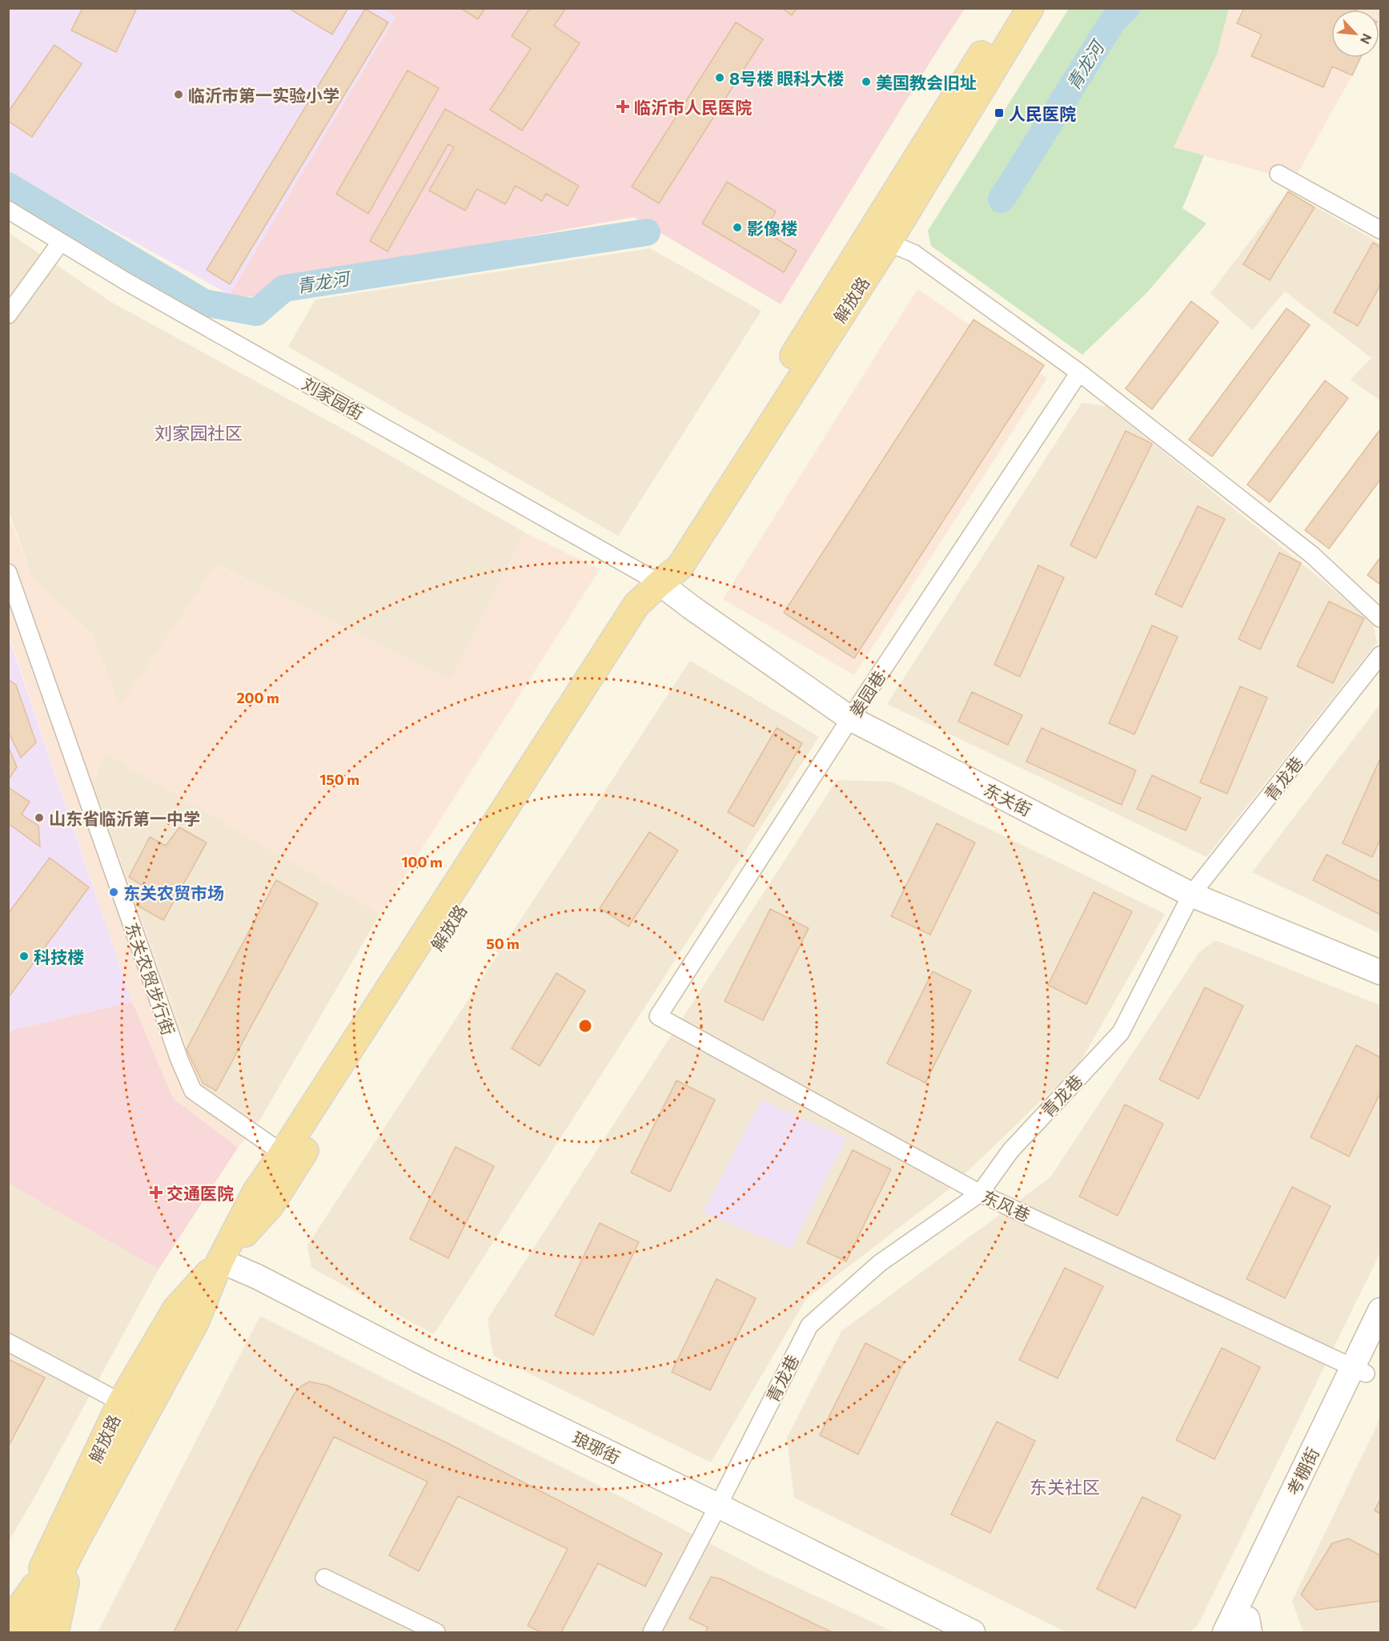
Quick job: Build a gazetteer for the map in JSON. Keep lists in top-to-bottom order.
{
  "streets": {
    "main road": ["解放路"],
    "street": [
      "刘家园街",
      "姜园巷",
      "青龙巷",
      "东关街",
      "东关农贸步行街",
      "东风巷",
      "琅琊街",
      "考棚街"
    ]
  },
  "crossings": [
    ["解放路", "刘家园街"],
    ["解放路", "东关街"],
    ["解放路", "东关农贸步行街"],
    ["解放路", "琅琊街"],
    ["刘家园街", "东关街"],
    ["姜园巷", "东关街"],
    ["姜园巷", "东风巷"],
    ["青龙巷", "东关街"],
    ["青龙巷", "东风巷"],
    ["青龙巷", "琅琊街"],
    ["东风巷", "考棚街"]
  ],
  "districts": ["刘家园社区", "东关社区"],
  "water": ["青龙河"],
  "places": {
    "other": [
      "8号楼 眼科大楼",
      "美国教会旧址",
      "临沂市第一实验小学",
      "影像楼",
      "山东省临沂第一中学",
      "东关农贸市场",
      "科技楼"
    ],
    "health": ["临沂市人民医院", "交通医院"],
    "transit": ["人民医院"]
  },
  "north": "bottom right",
  "rings": [
    "200 m",
    "150 m",
    "100 m",
    "50 m"
  ]
}
